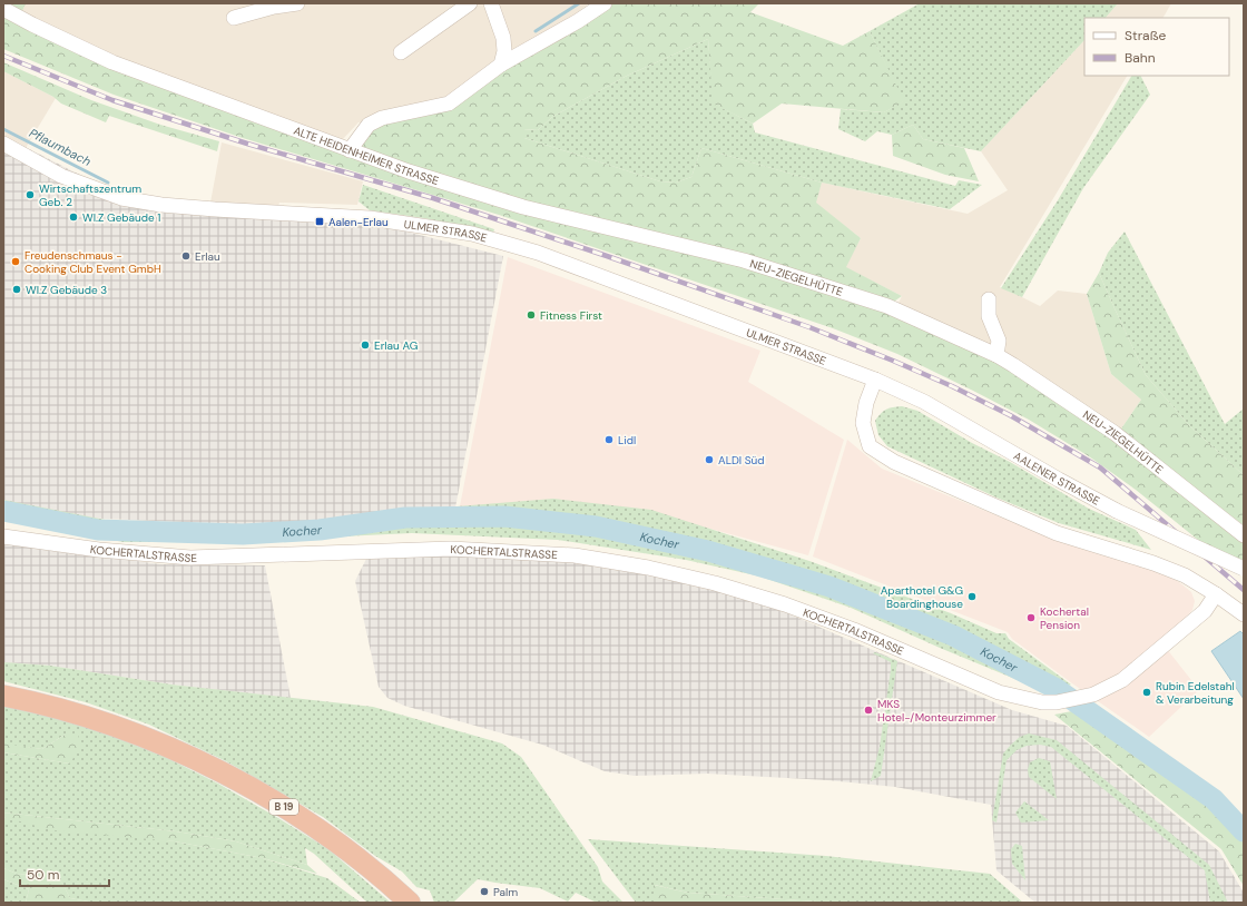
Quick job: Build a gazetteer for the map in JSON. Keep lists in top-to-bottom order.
{
  "streets": {
    "highway": ["B 19"],
    "street": [
      "ALTE HEIDENHEIMER STRASSE",
      "ULMER STRASSE",
      "NEU-ZIEGELHÜTTE",
      "AALENER STRASSE",
      "KOCHERTALSTRASSE"
    ]
  },
  "crossings": [
    ["ALTE HEIDENHEIMER STRASSE", "NEU-ZIEGELHÜTTE"],
    ["ULMER STRASSE", "AALENER STRASSE"]
  ],
  "water": ["Pflaumbach", "Kocher"],
  "places": {
    "other": [
      "Wirtschaftszentrum Geb. 2",
      "WI.Z Gebäude 1",
      "Erlau",
      "Freudenschmaus - Cooking Club Event GmbH",
      "WI.Z Gebäude 3",
      "Fitness First",
      "Erlau AG",
      "Lidl",
      "ALDI Süd",
      "Aparthotel G&G Boardinghouse",
      "Kochertal Pension",
      "Rubin Edelstahl & Verarbeitung",
      "MKS Hotel-/Monteurzimmer",
      "Palm"
    ],
    "transit": ["Aalen-Erlau"]
  },
  "legend": ["Straße", "Bahn"],
  "scale_bar": "50 m"
}
